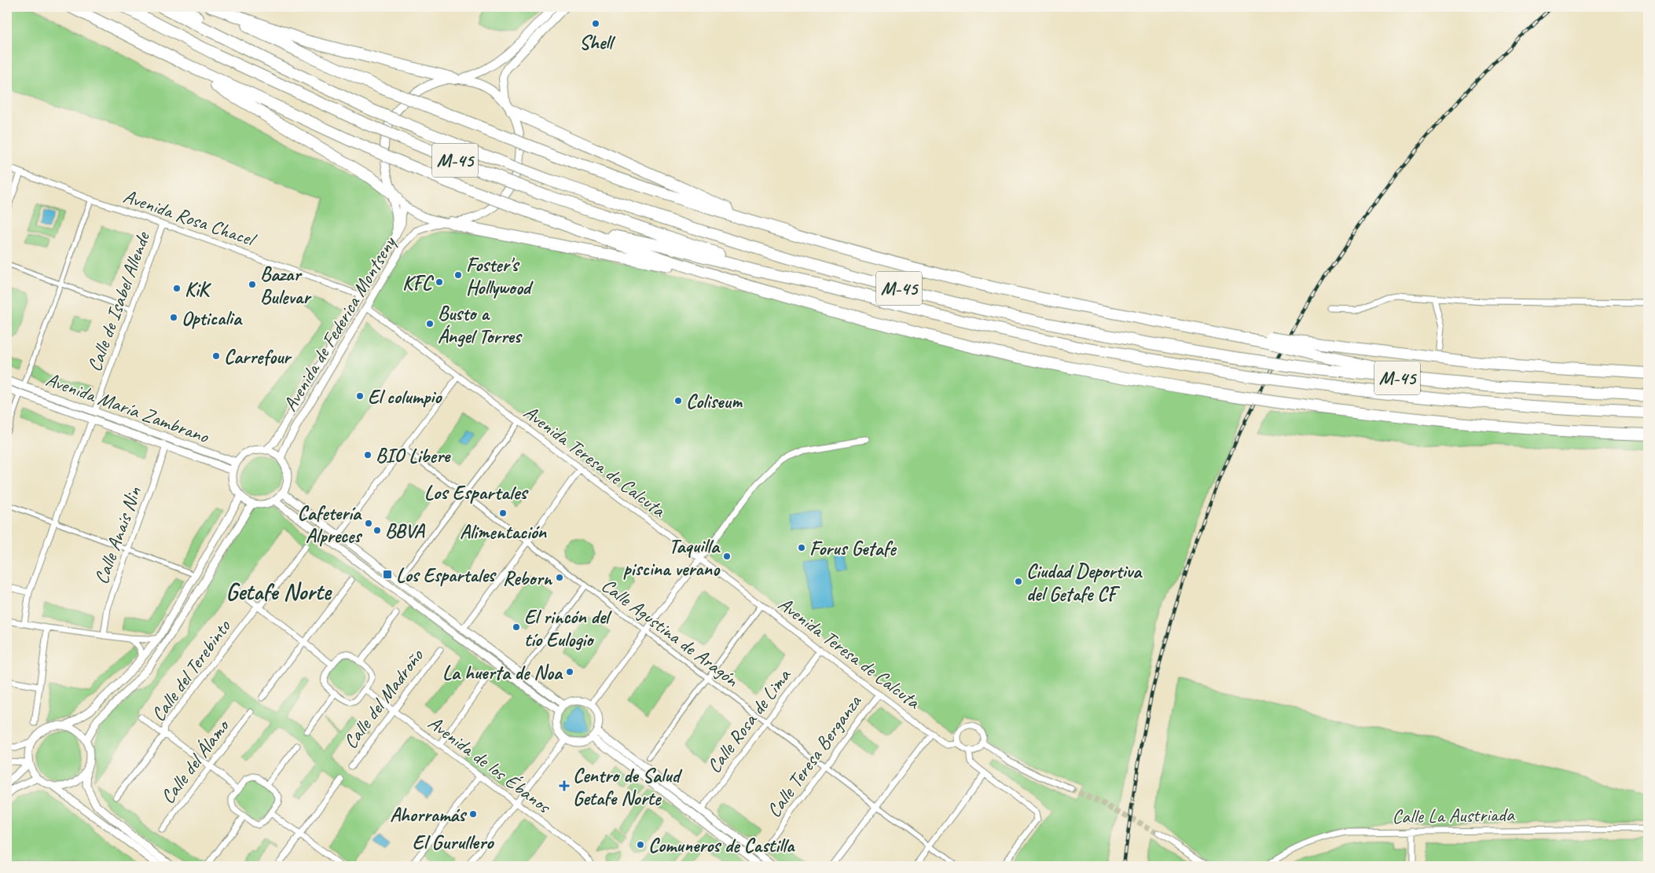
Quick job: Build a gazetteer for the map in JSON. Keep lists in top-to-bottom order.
{
  "streets": {
    "highway": ["M-45"],
    "street": [
      "Avenida Rosa Chacel",
      "Calle de Isabel Allende",
      "Avenida de Federica Montseny",
      "Avenida María Zambrano",
      "Avenida Teresa de Calcuta",
      "Calle Anais Nin",
      "Calle Agustina de Aragón",
      "Calle del Terebinto",
      "Calle del Madroño",
      "Calle Rosa de Lima",
      "Calle Teresa Berganza",
      "Calle del Álamo",
      "Avenida de los Ébanos",
      "Calle La Austriada"
    ]
  },
  "crossings": [
    ["Avenida Rosa Chacel", "Calle de Isabel Allende"],
    ["Avenida Rosa Chacel", "Avenida de Federica Montseny"],
    ["Calle de Isabel Allende", "Avenida María Zambrano"],
    ["Avenida de Federica Montseny", "Avenida María Zambrano"],
    ["Avenida de Federica Montseny", "Avenida Teresa de Calcuta"],
    ["Avenida María Zambrano", "Calle Anais Nin"],
    ["Avenida Teresa de Calcuta", "Calle Rosa de Lima"],
    ["Avenida Teresa de Calcuta", "Calle Teresa Berganza"],
    ["Calle Agustina de Aragón", "Calle Rosa de Lima"],
    ["Calle Agustina de Aragón", "Calle Teresa Berganza"],
    ["Calle del Madroño", "Avenida de los Ébanos"]
  ],
  "districts": ["Los Espartales", "Getafe Norte", "El Gurullero"],
  "places": {
    "other": [
      "Shell",
      "Foster's Hollywood",
      "KFC",
      "Bazar Bulevar",
      "KiK",
      "Opticalia",
      "Busto a Ángel Torres",
      "Carrefour",
      "El columpio",
      "Coliseum",
      "BIO Libere",
      "Alimentación",
      "Cafetería Alpreces",
      "BBVA",
      "Forus Getafe",
      "Taquilla piscina verano",
      "Reborn",
      "Ciudad Deportiva del Getafe CF",
      "El rincón del tío Eulogio",
      "La huerta de Noa",
      "Ahorramás",
      "Comuneros de Castilla"
    ],
    "transit": ["Los Espartales"],
    "health": ["Centro de Salud Getafe Norte"]
  }
}
